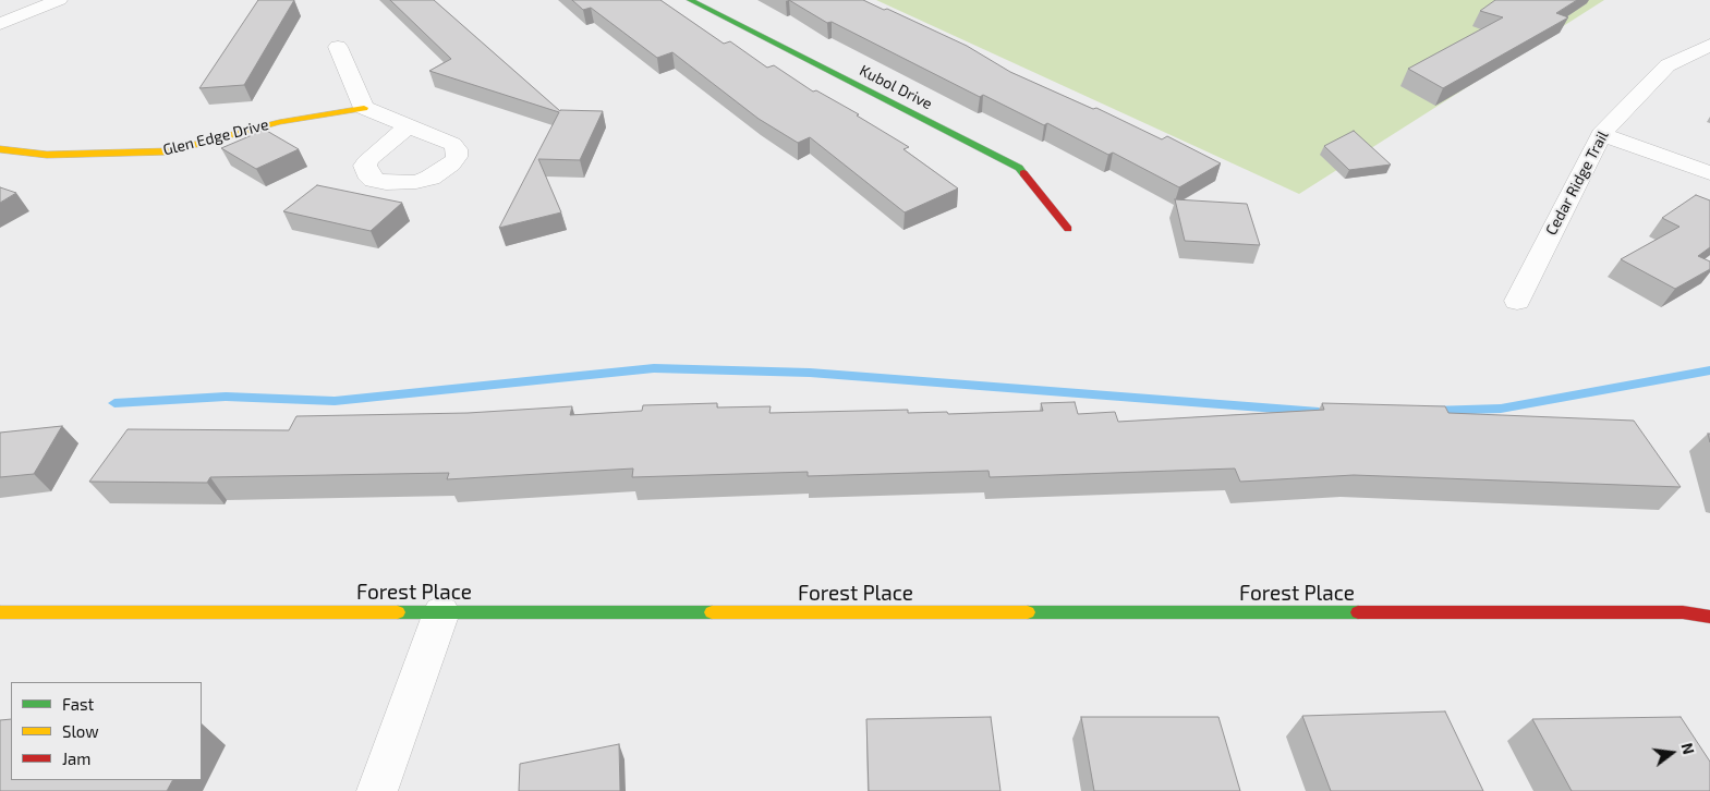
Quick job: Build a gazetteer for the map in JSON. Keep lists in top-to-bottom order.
{
  "streets": {
    "street": [
      "Kubol Drive",
      "Glen Edge Drive",
      "Cedar Ridge Trail",
      "Forest Place"
    ]
  },
  "legend": ["Fast", "Slow", "Jam"],
  "north": "right"
}
